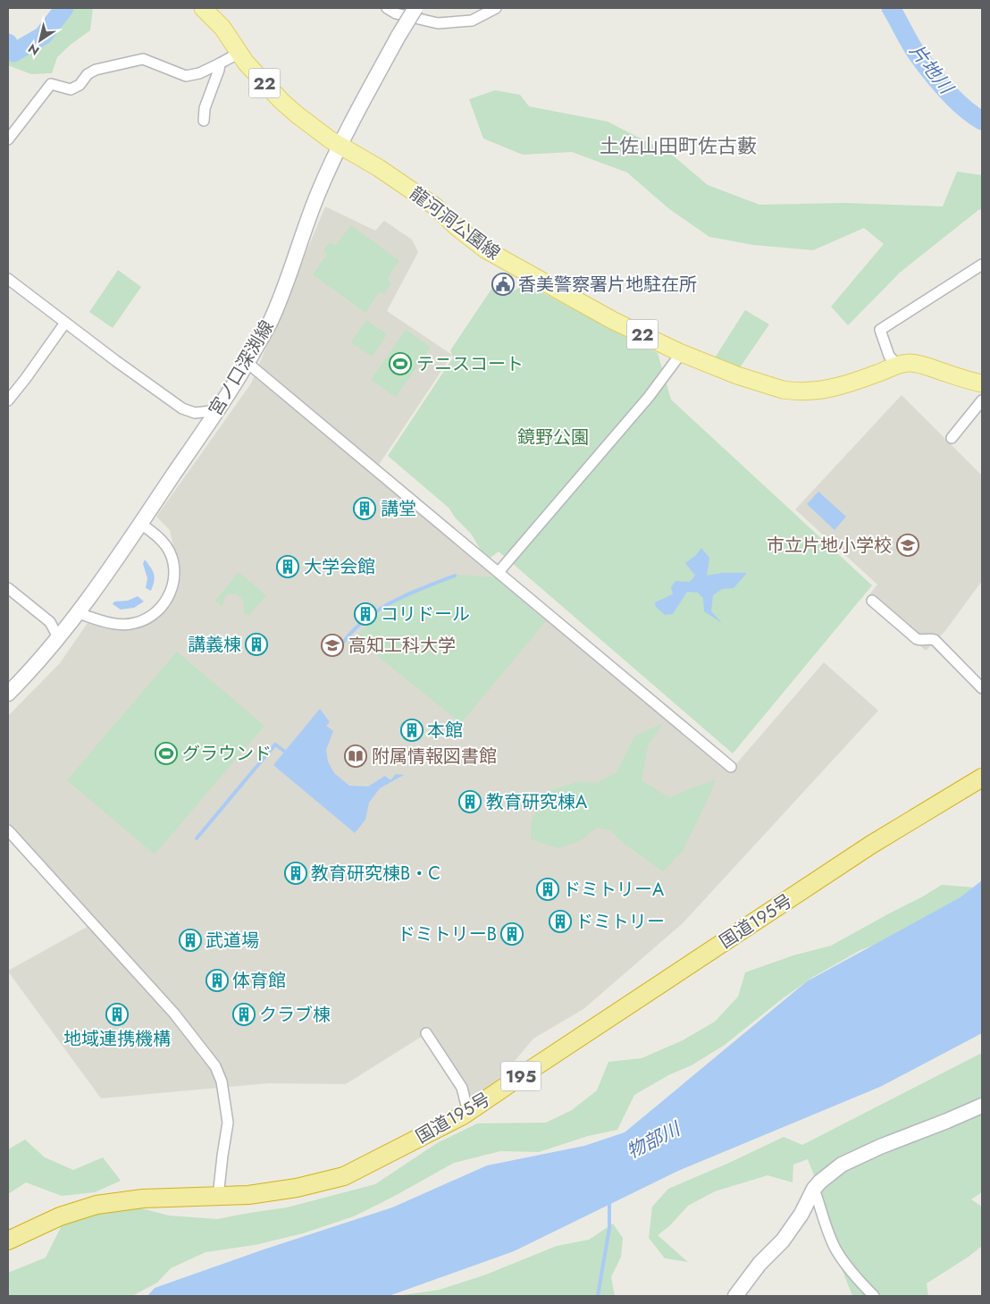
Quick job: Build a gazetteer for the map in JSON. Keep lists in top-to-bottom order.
{
  "streets": {
    "highway": ["国道195号", "195"],
    "main road": ["22", "龍河洞公園線", "宮ノ口深渕線"]
  },
  "crossings": [
    ["龍河洞公園線", "宮ノ口深渕線"]
  ],
  "districts": ["土佐山田町佐古藪"],
  "water": ["片地川", "物部川"],
  "parks": ["鏡野公園"],
  "places": {
    "public building": ["香美警察署片地駐在所"],
    "sports": ["テニスコート", "グラウンド"],
    "building": [
      "講堂",
      "大学会館",
      "コリドール",
      "講義棟",
      "本館",
      "教育研究棟A",
      "教育研究棟B・C",
      "ドミトリーA",
      "ドミトリー",
      "ドミトリーB",
      "武道場",
      "体育館",
      "地域連携機構",
      "クラブ棟"
    ],
    "school or university": ["市立片地小学校", "高知工科大学"],
    "library": ["附属情報図書館"]
  },
  "north": "bottom left"
}
